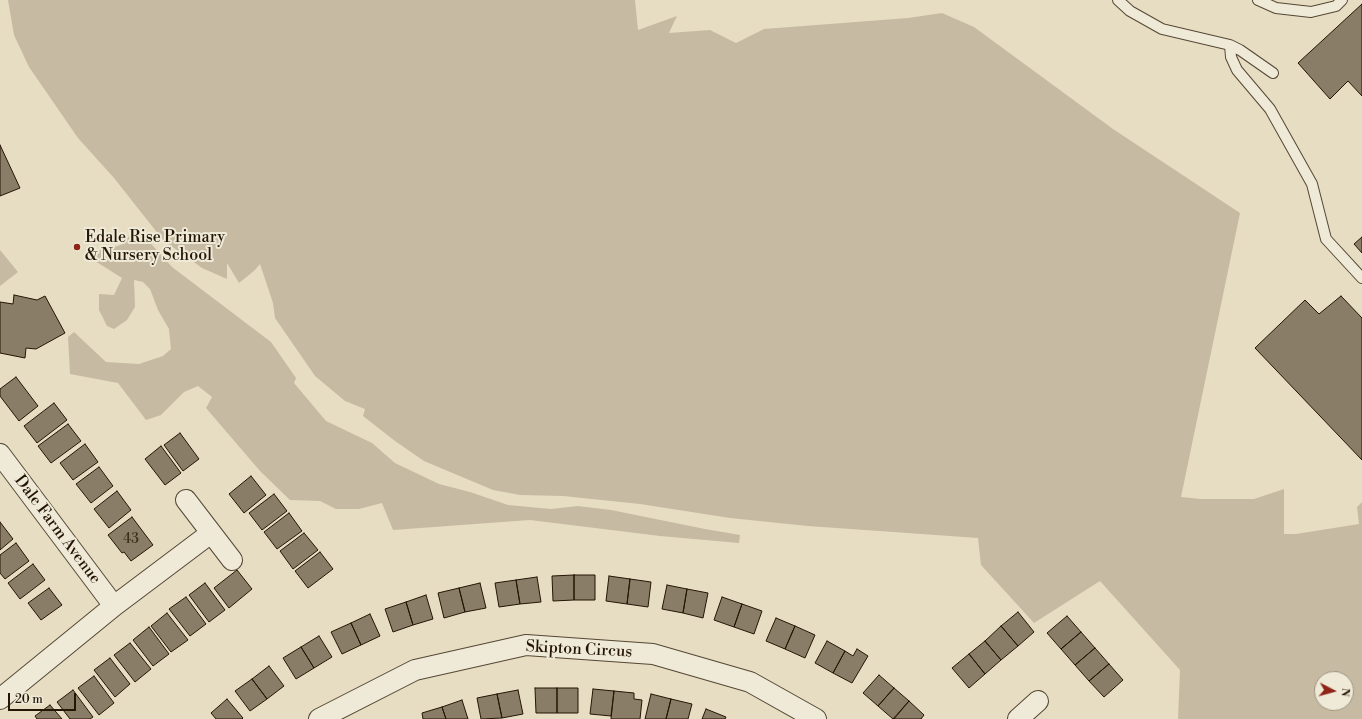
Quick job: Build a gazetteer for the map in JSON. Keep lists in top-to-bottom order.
{
  "streets": {
    "street": ["Dale Farm Avenue", "Skipton Circus"]
  },
  "places": ["Edale Rise Primary & Nursery School"],
  "house_numbers": ["43"],
  "scale_bar": "20 m",
  "north": "right"
}
